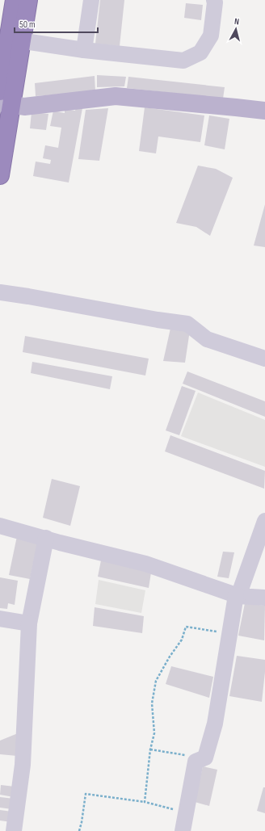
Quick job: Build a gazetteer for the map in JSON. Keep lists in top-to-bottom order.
{
  "scale_bar": "50 m",
  "north": "top"
}
